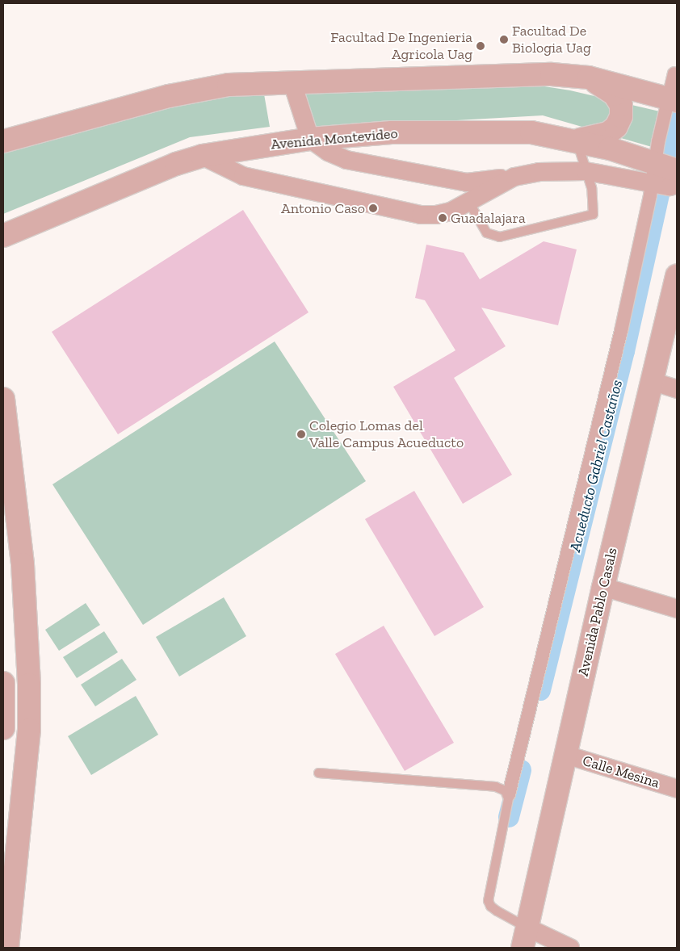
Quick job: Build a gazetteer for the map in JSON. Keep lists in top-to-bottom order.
{
  "streets": {
    "street": ["Avenida Montevideo", "Avenida Pablo Casals", "Calle Mesina"]
  },
  "crossings": [
    ["Avenida Pablo Casals", "Calle Mesina"]
  ],
  "water": ["Acueducto Gabriel Castaños"],
  "places": [
    "Facultad De Biologia Uag",
    "Facultad De Ingenieria Agricola Uag",
    "Antonio Caso",
    "Guadalajara",
    "Colegio Lomas del Valle Campus Acueducto"
  ]
}
